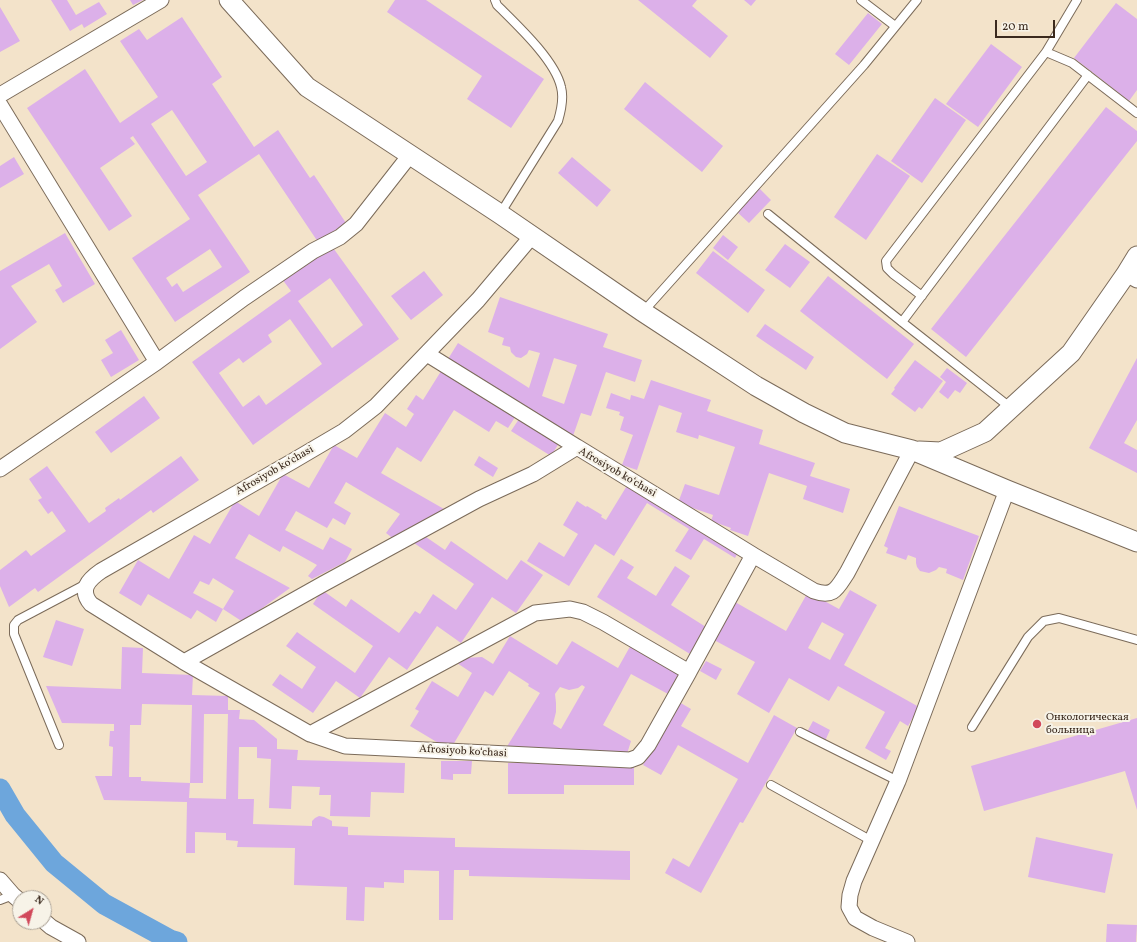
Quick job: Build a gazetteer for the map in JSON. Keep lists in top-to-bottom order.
{
  "streets": {
    "street": ["Afrosiyob koʻchasi"]
  },
  "places": ["Онкологическая больница"],
  "scale_bar": "20 m",
  "north": "top right"
}
